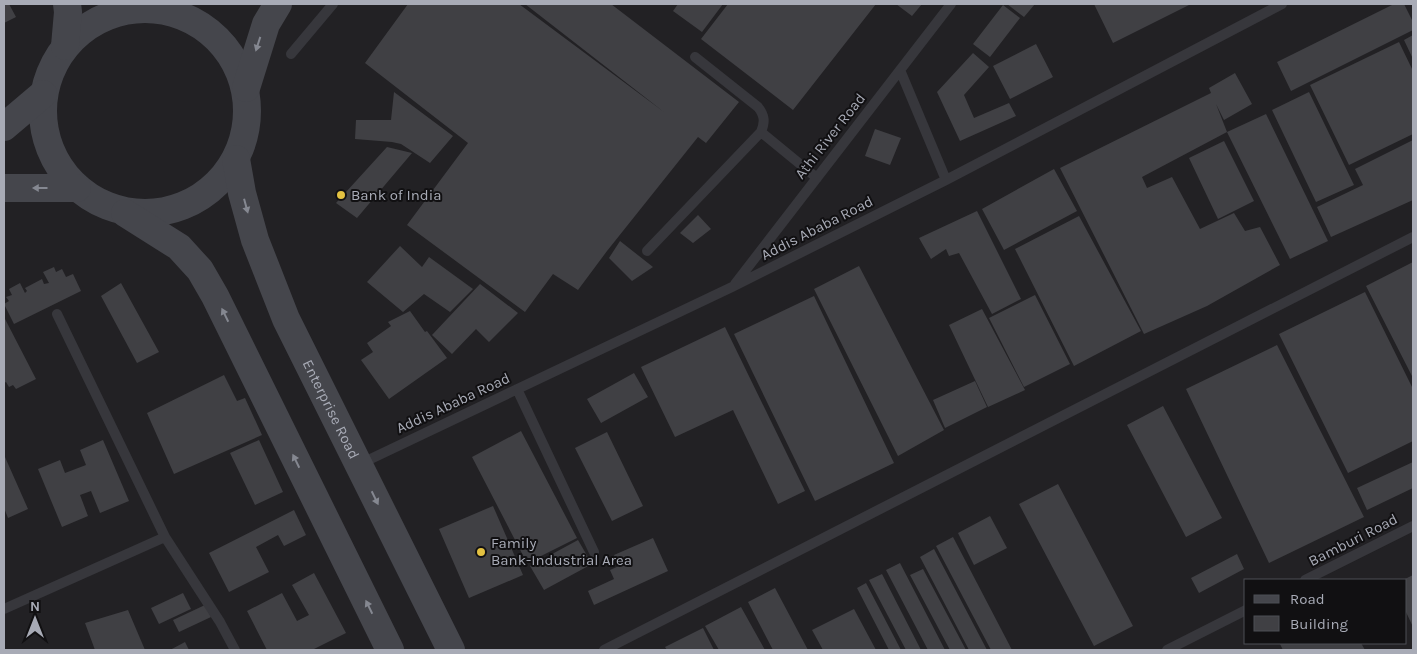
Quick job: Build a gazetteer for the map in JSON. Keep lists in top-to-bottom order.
{
  "streets": {
    "main road": ["Enterprise Road"],
    "lane": ["Athi River Road", "Addis Ababa Road", "Bamburi Road"]
  },
  "crossings": [
    ["Athi River Road", "Addis Ababa Road"],
    ["Addis Ababa Road", "Enterprise Road"]
  ],
  "places": ["Bank of India", "Family Bank-Industrial Area"],
  "legend": ["Road", "Building"],
  "north": "top"
}
